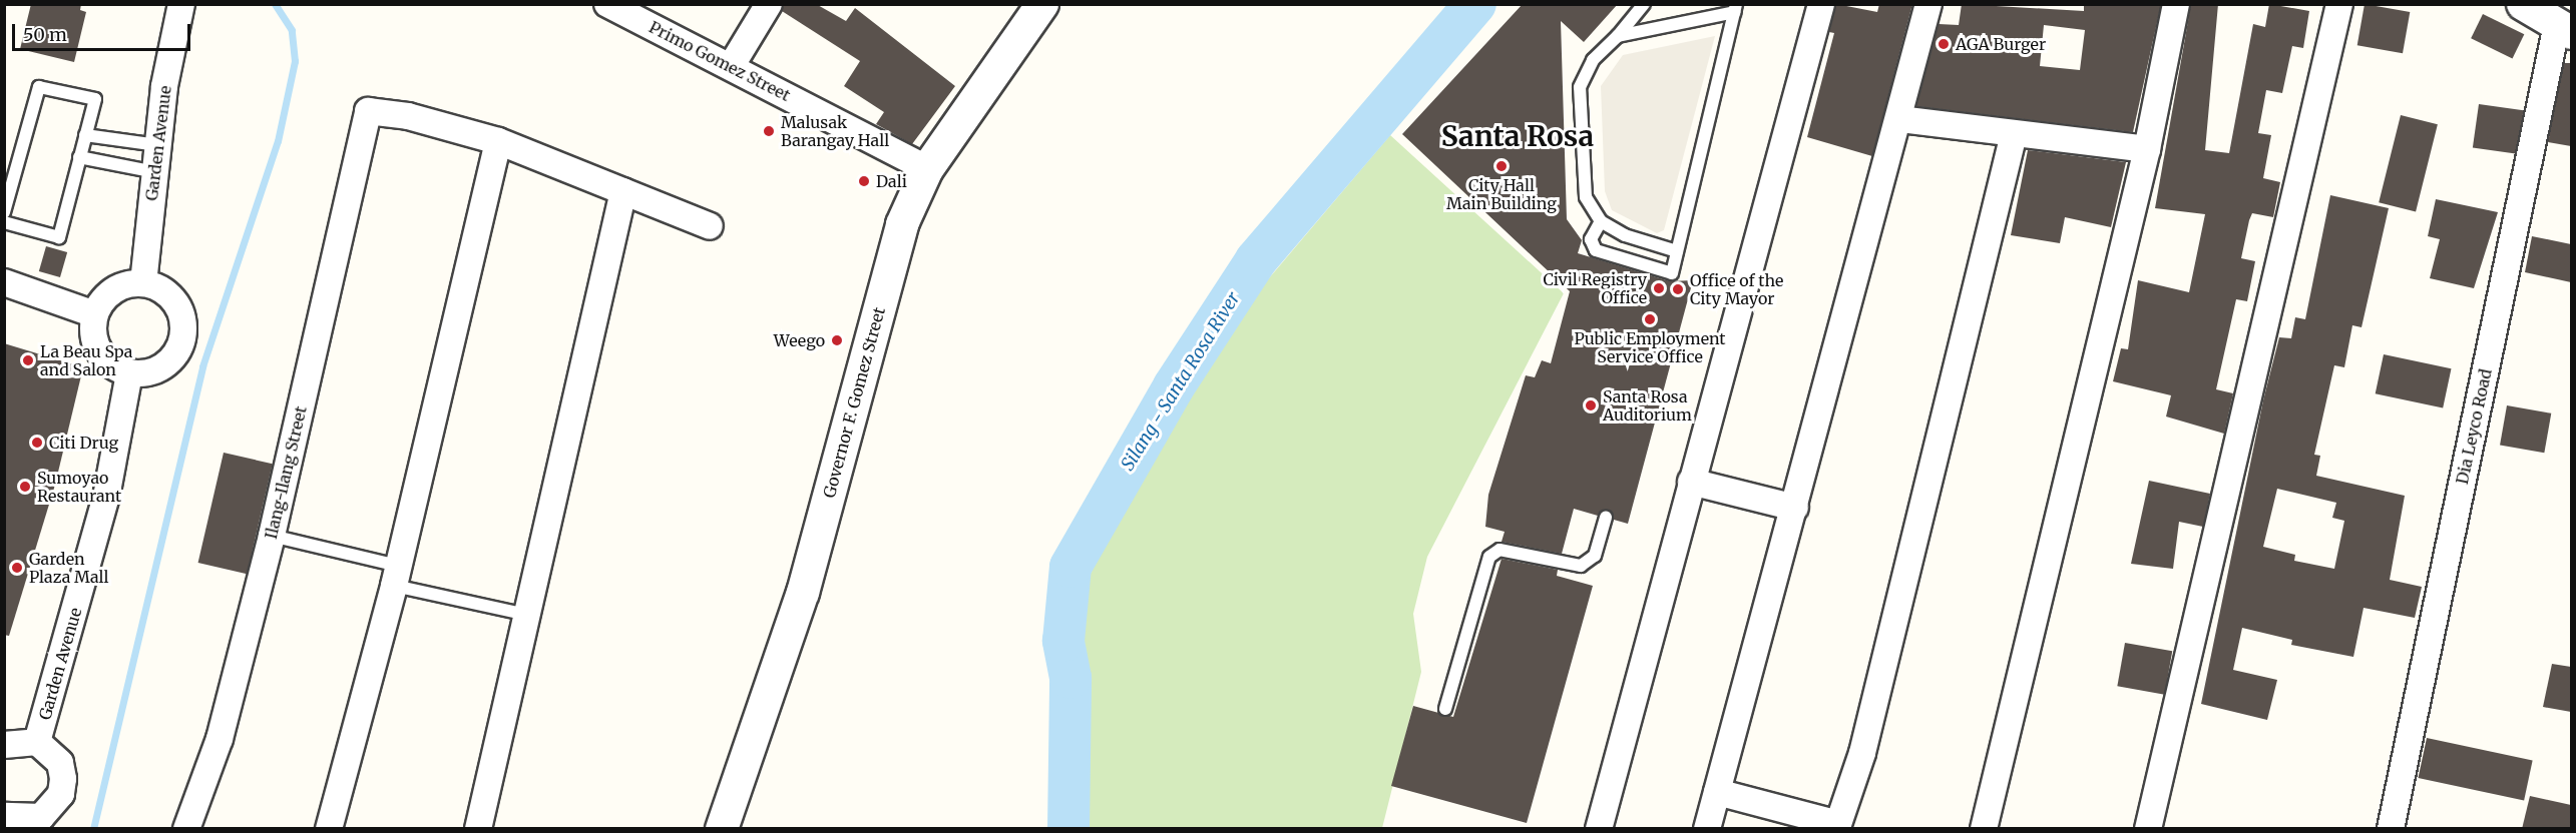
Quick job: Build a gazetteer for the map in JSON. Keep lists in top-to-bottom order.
{
  "streets": {
    "street": [
      "Primo Gomez Street",
      "Garden Avenue",
      "Governor F. Gomez Street",
      "Dia Leyco Road",
      "Ilang-Ilang Street"
    ]
  },
  "crossings": [
    ["Primo Gomez Street", "Governor F. Gomez Street"]
  ],
  "districts": ["Santa Rosa"],
  "water": ["Silang - Santa Rosa River"],
  "places": [
    "AGA Burger",
    "Malusak Barangay Hall",
    "City Hall Main Building",
    "Dali",
    "Civil Registry Office",
    "Office of the City Mayor",
    "Public Employment Service Office",
    "Weego",
    "La Beau Spa and Salon",
    "Santa Rosa Auditorium",
    "Citi Drug",
    "Sumoyao Restaurant",
    "Garden Plaza Mall"
  ],
  "scale_bar": "50 m"
}
